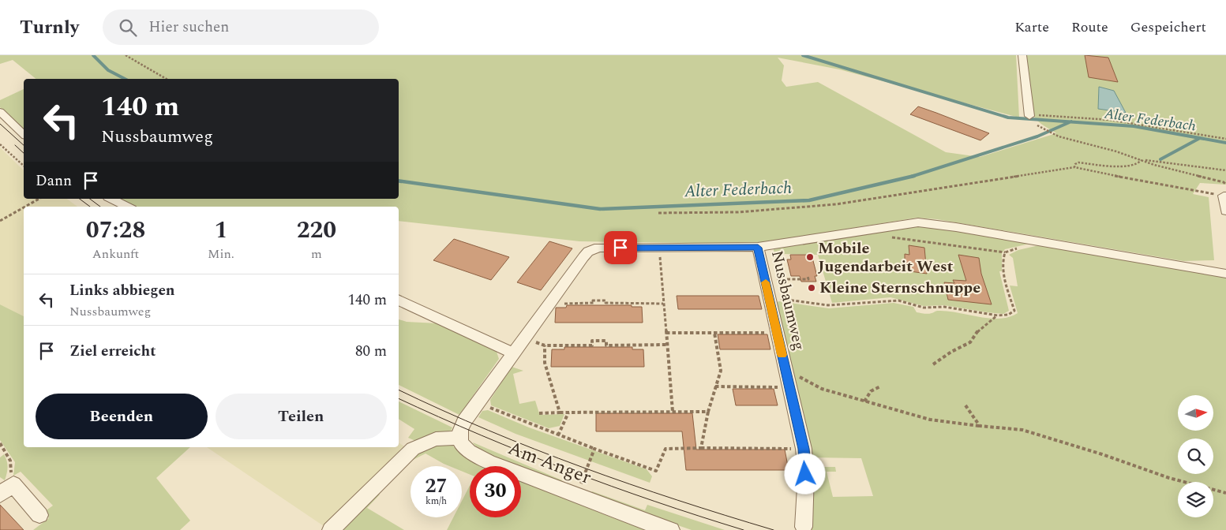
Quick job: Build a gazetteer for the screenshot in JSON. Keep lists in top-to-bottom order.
{
  "streets": {
    "street": ["Nussbaumweg", "Am Anger"]
  },
  "water": ["Alter Federbach"],
  "places": ["Mobile Jugendarbeit West", "Kleine Sternschnuppe"],
  "north": "right",
  "page": {
    "header": "Turnly",
    "search": "Hier suchen",
    "nav": ["Karte", "Route", "Gespeichert"],
    "turn": ["140 m", "Nussbaumweg"],
    "then": "Dann",
    "eta": [
      "07:28",
      "Ankunft",
      "1",
      "Min.",
      "220",
      "m"
    ],
    "list": [
      {
        "name": "Links abbiegen",
        "note": "Nussbaumweg",
        "value": "140 m"
      },
      {
        "name": "Ziel erreicht",
        "value": "80 m"
      }
    ],
    "buttons": ["Beenden", "Teilen"],
    "speed": "27 km/h",
    "limit": "30"
  }
}
